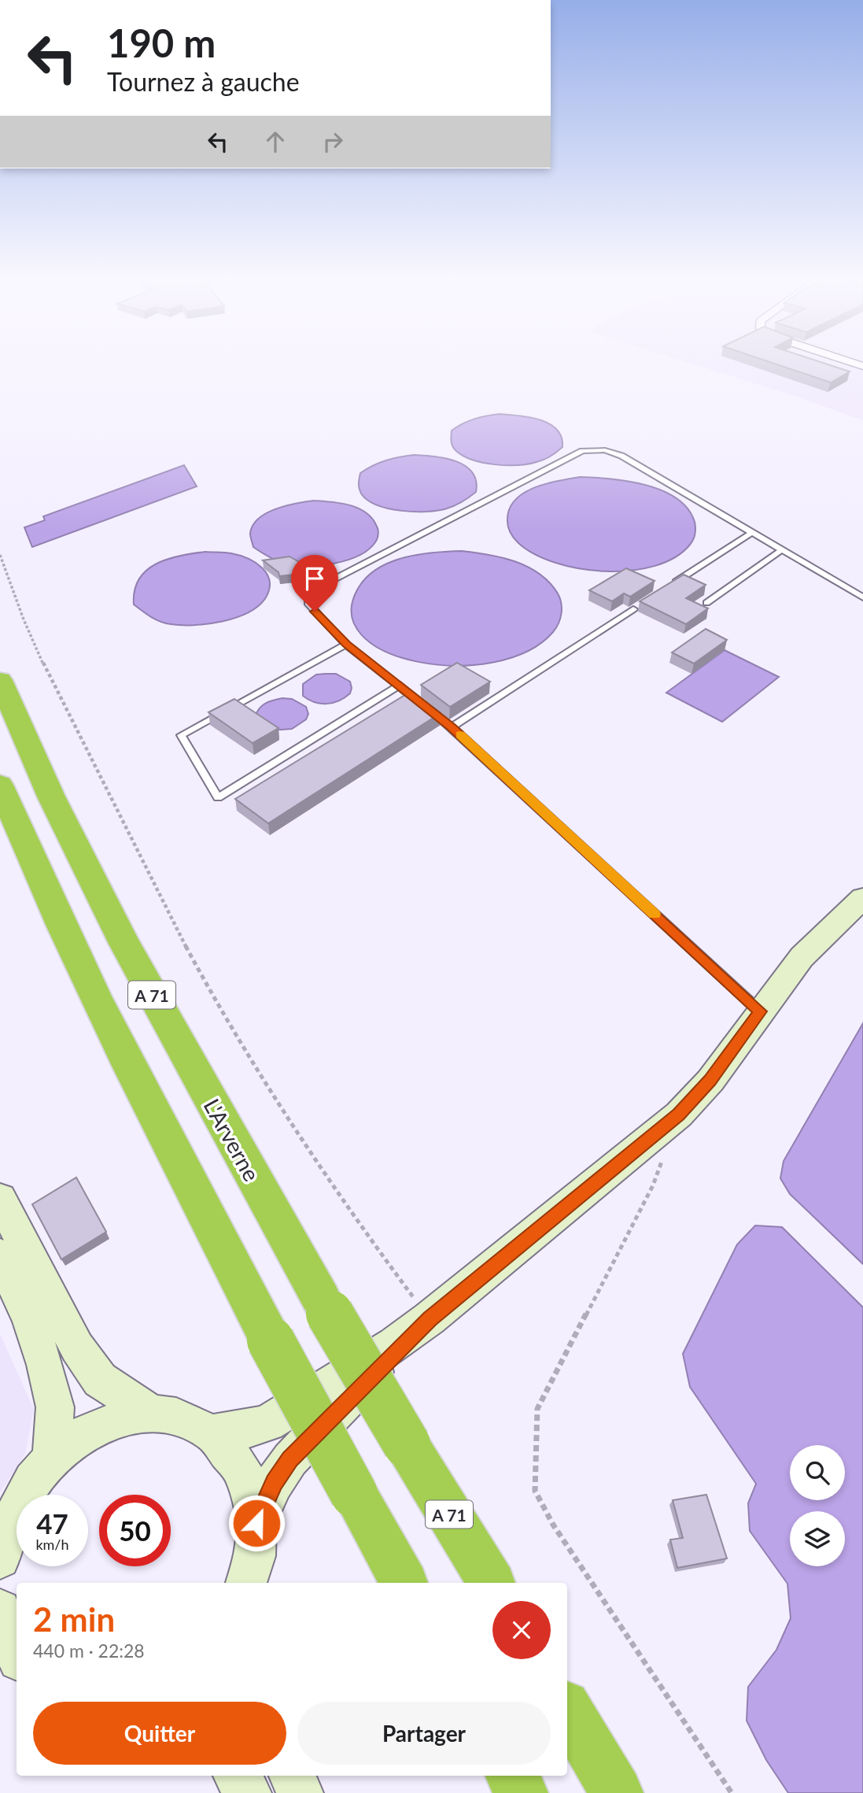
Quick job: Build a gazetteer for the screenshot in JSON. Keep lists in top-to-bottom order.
{
  "streets": {
    "highway": ["A 71", "L'Arverne"]
  },
  "page": {
    "turn": ["190 m", "Tournez à gauche"],
    "speed": "47 km/h",
    "limit": "50",
    "heading": ["2 min", "440 m · 22:28"],
    "buttons": ["Quitter", "Partager"]
  }
}
